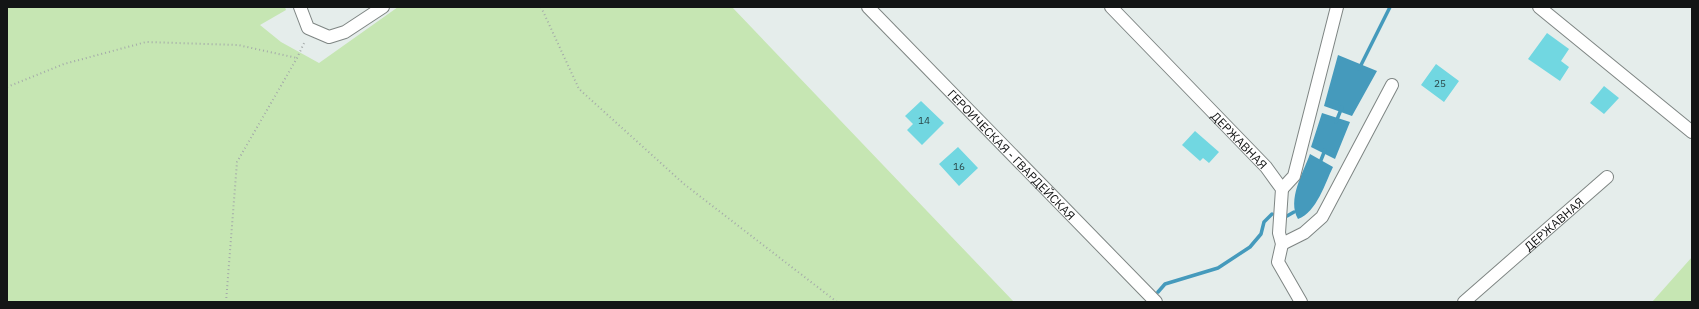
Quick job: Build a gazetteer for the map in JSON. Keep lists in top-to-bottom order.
{
  "streets": {
    "street": ["ДЕРЖАВНАЯ", "ГЕРОИЧЕСКАЯ - ГВАРДЕЙСКАЯ"]
  },
  "house_numbers": ["25", "14", "16"]
}
